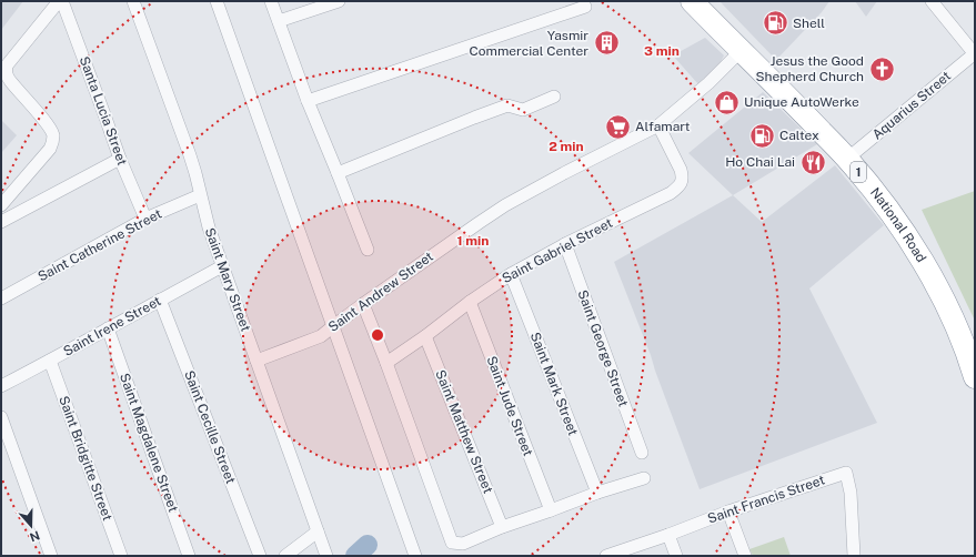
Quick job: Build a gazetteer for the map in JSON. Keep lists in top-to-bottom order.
{
  "streets": {
    "highway": ["1", "National Road"],
    "street": [
      "Aquarius Street",
      "Santa Lucia Street",
      "Saint Catherine Street",
      "Saint Gabriel Street",
      "Saint Mary Street",
      "Saint Andrew Street",
      "Saint Irene Street",
      "Saint George Street",
      "Saint Mark Street",
      "Saint Jude Street",
      "Saint Cecille Street",
      "Saint Matthew Street",
      "Saint Magdalene Street",
      "Saint Bridgitte Street",
      "Saint Francis Street"
    ]
  },
  "crossings": [
    ["Aquarius Street", "National Road"],
    ["Santa Lucia Street", "Saint Catherine Street"],
    ["National Road", "Saint Andrew Street"],
    ["Saint Catherine Street", "Saint Mary Street"],
    ["Saint Gabriel Street", "Saint Andrew Street"],
    ["Saint Gabriel Street", "Saint George Street"],
    ["Saint Gabriel Street", "Saint Mark Street"],
    ["Saint Gabriel Street", "Saint Jude Street"],
    ["Saint Gabriel Street", "Saint Matthew Street"],
    ["Saint Mary Street", "Saint Andrew Street"],
    ["Saint Mary Street", "Saint Irene Street"],
    ["Saint Irene Street", "Saint Cecille Street"],
    ["Saint Irene Street", "Saint Magdalene Street"],
    ["Saint Irene Street", "Saint Bridgitte Street"]
  ],
  "places": {
    "fuel station": ["Shell", "Caltex"],
    "building": ["Yasmir Commercial Center"],
    "church": ["Jesus the Good Shepherd Church"],
    "shop": ["Unique AutoWerke"],
    "supermarket": ["Alfamart"],
    "restaurant": ["Ho Chai Lai"]
  },
  "north": "bottom",
  "rings": ["3 min", "2 min", "1 min"]
}
